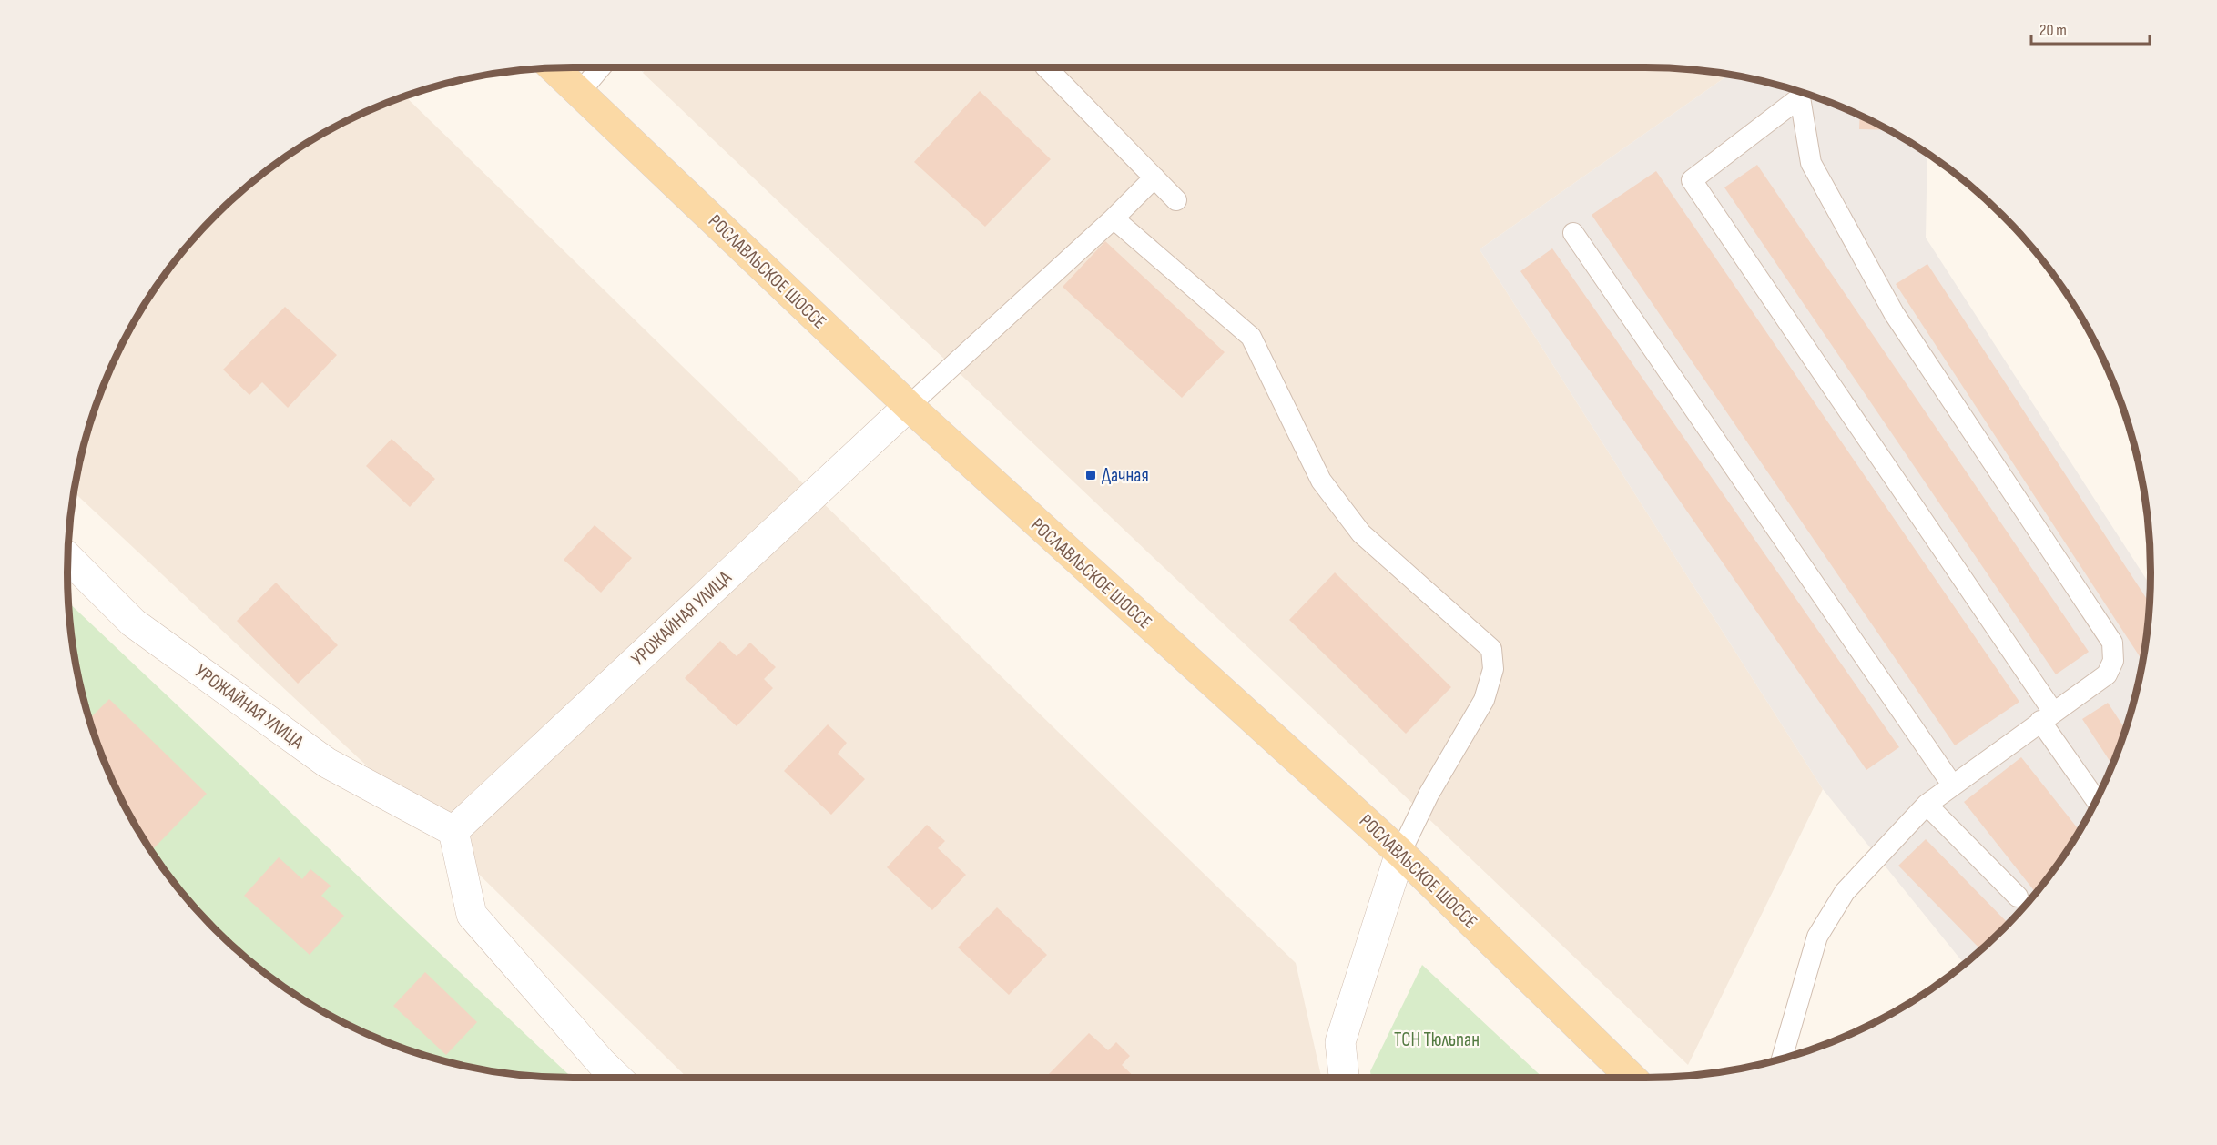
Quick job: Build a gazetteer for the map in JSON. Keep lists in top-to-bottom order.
{
  "streets": {
    "main road": ["РОСЛАВЛЬСКОЕ ШОССЕ"],
    "street": ["УРОЖАЙНАЯ УЛИЦА"]
  },
  "crossings": [
    ["РОСЛАВЛЬСКОЕ ШОССЕ", "УРОЖАЙНАЯ УЛИЦА"]
  ],
  "parks": ["ТСН Тюльпан"],
  "places": {
    "transit": ["Дачная"]
  },
  "scale_bar": "20 m"
}
